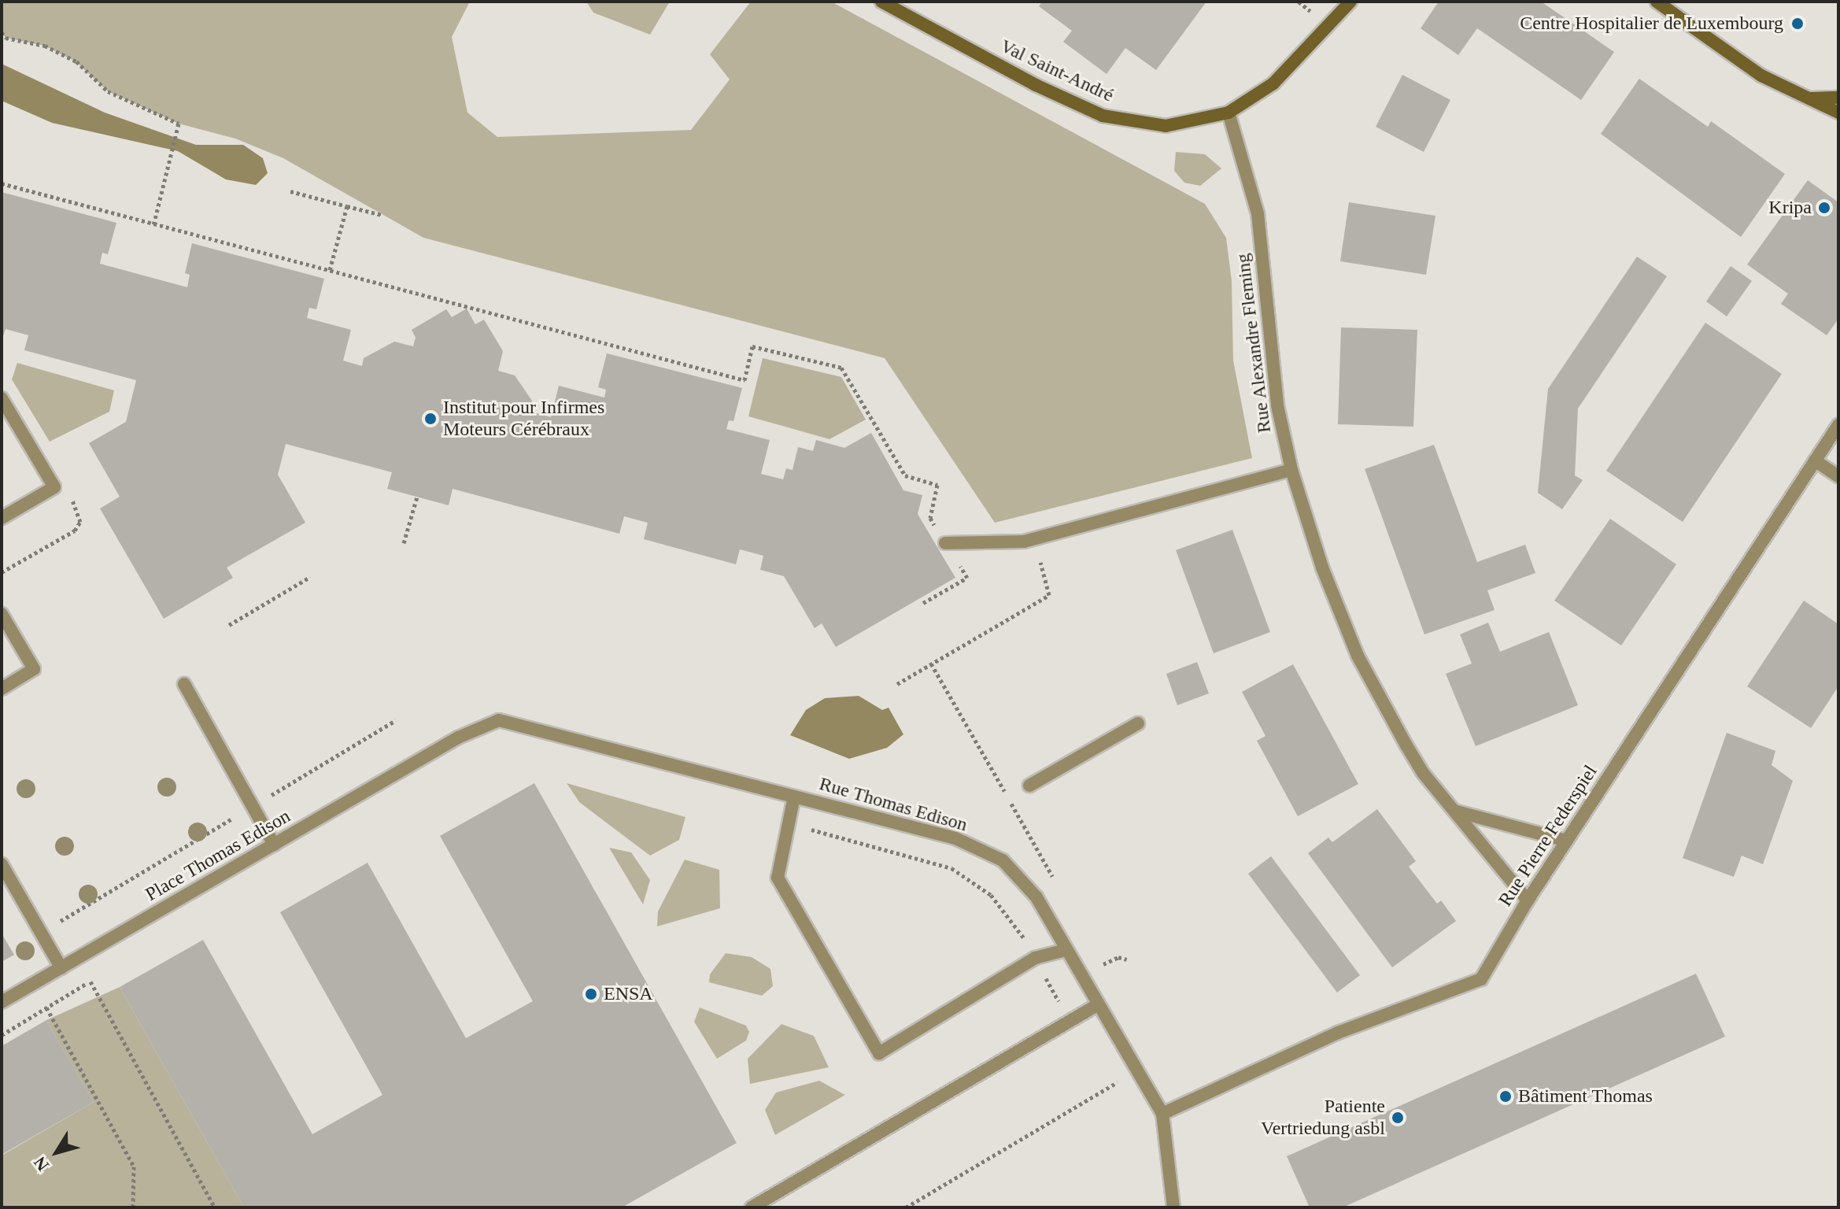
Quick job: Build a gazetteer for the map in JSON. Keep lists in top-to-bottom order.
{
  "streets": {
    "street": [
      "Val Saint-André",
      "Rue Alexandre Fleming",
      "Rue Thomas Edison",
      "Rue Pierre Federspiel",
      "Place Thomas Edison"
    ]
  },
  "crossings": [
    ["Val Saint-André", "Rue Alexandre Fleming"],
    ["Rue Alexandre Fleming", "Rue Pierre Federspiel"],
    ["Rue Thomas Edison", "Rue Pierre Federspiel"],
    ["Rue Thomas Edison", "Place Thomas Edison"]
  ],
  "places": [
    "Centre Hospitalier de Luxembourg",
    "Kripa",
    "Institut pour Infirmes Moteurs Cérébraux",
    "ENSA",
    "Bâtiment Thomas",
    "Patiente Vertriedung asbl"
  ],
  "north": "bottom left"
}
